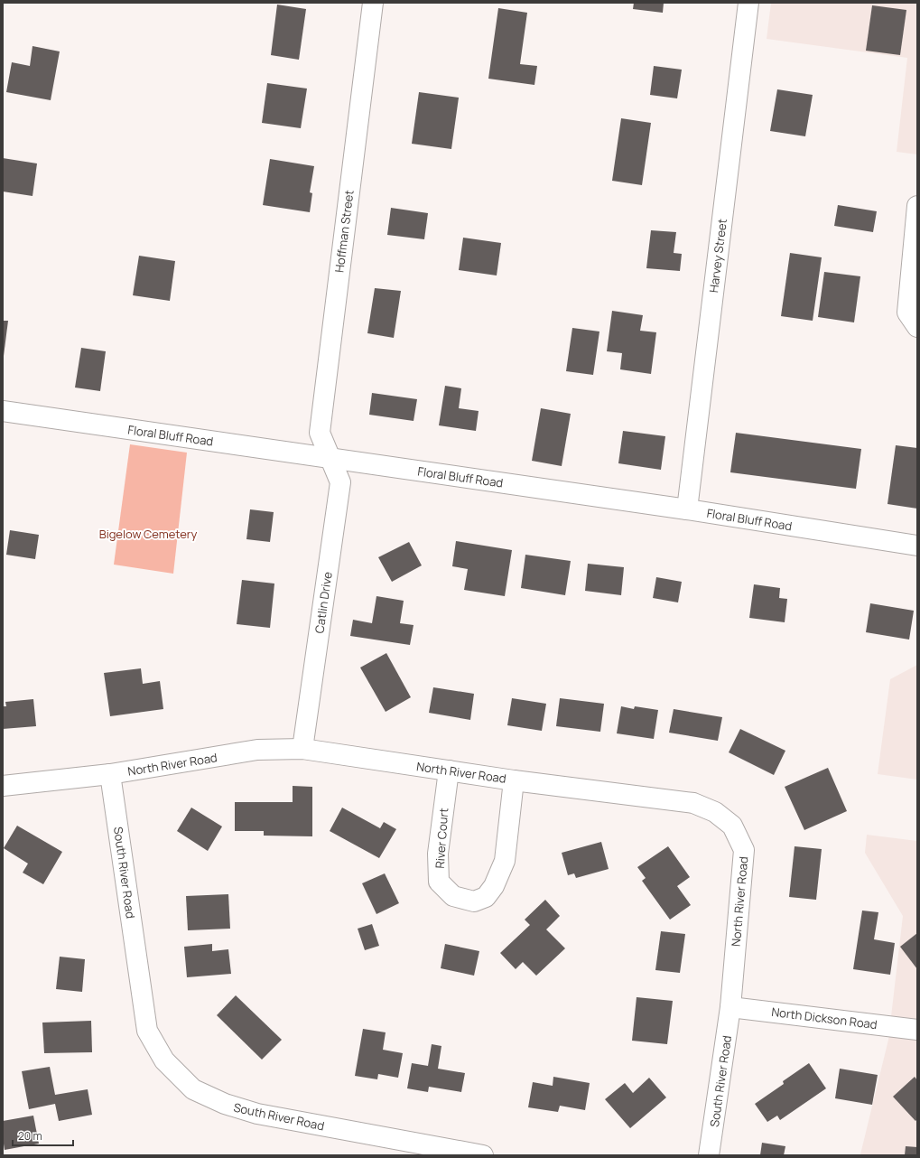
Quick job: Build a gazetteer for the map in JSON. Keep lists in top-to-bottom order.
{
  "streets": {
    "street": [
      "Hoffman Street",
      "Harvey Street",
      "Floral Bluff Road",
      "Catlin Drive",
      "North River Road",
      "River Court",
      "South River Road",
      "North Dickson Road"
    ]
  },
  "crossings": [
    ["Hoffman Street", "Floral Bluff Road"],
    ["Hoffman Street", "Catlin Drive"],
    ["Harvey Street", "Floral Bluff Road"],
    ["Floral Bluff Road", "Catlin Drive"],
    ["Catlin Drive", "North River Road"],
    ["North River Road", "River Court"],
    ["North River Road", "South River Road"],
    ["North River Road", "North Dickson Road"],
    ["South River Road", "North Dickson Road"]
  ],
  "parks": ["Bigelow Cemetery"],
  "scale_bar": "20 m"
}
